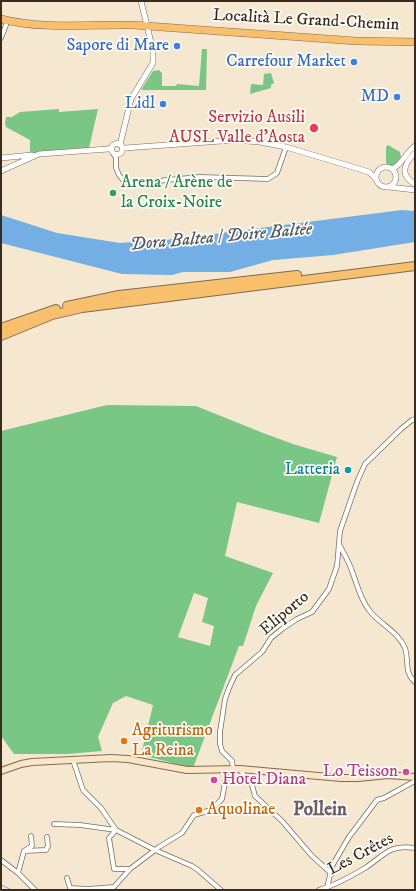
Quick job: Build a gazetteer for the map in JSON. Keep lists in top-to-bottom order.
{
  "streets": {
    "main road": ["Località Le Grand-Chemin"],
    "street": ["Eliporto", "Les Crêtes"]
  },
  "districts": ["Pollein"],
  "water": ["Dora Baltea / Doire Baltée"],
  "places": [
    "Sapore di Mare",
    "Carrefour Market",
    "MD",
    "Lidl",
    "Servizio Ausili AUSL Valle d'Aosta",
    "Arena / Arène de la Croix-Noire",
    "Latteria",
    "Agriturismo La Reina",
    "Lo Teisson",
    "Hotel Diana",
    "Aquolinae"
  ]
}
